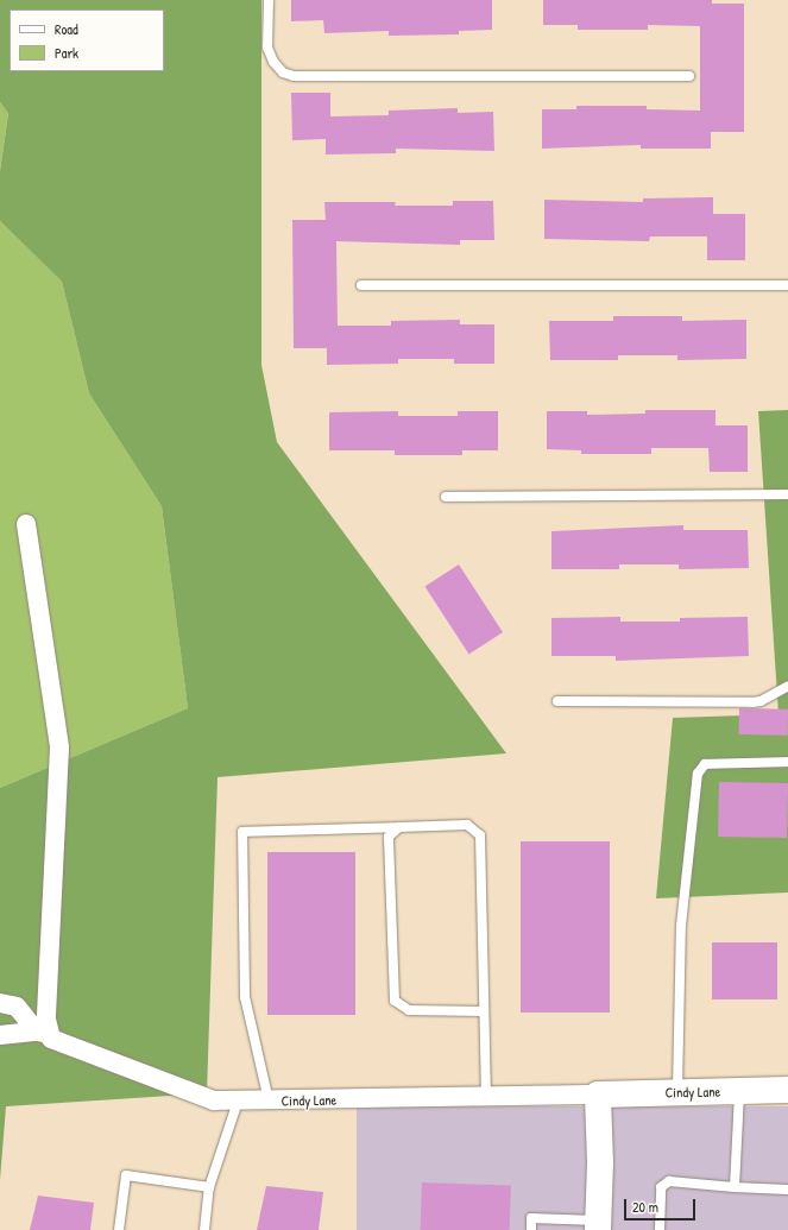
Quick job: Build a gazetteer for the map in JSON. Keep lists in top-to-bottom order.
{
  "streets": {
    "street": ["Cindy Lane"]
  },
  "legend": ["Road", "Park"],
  "scale_bar": "20 m"
}
